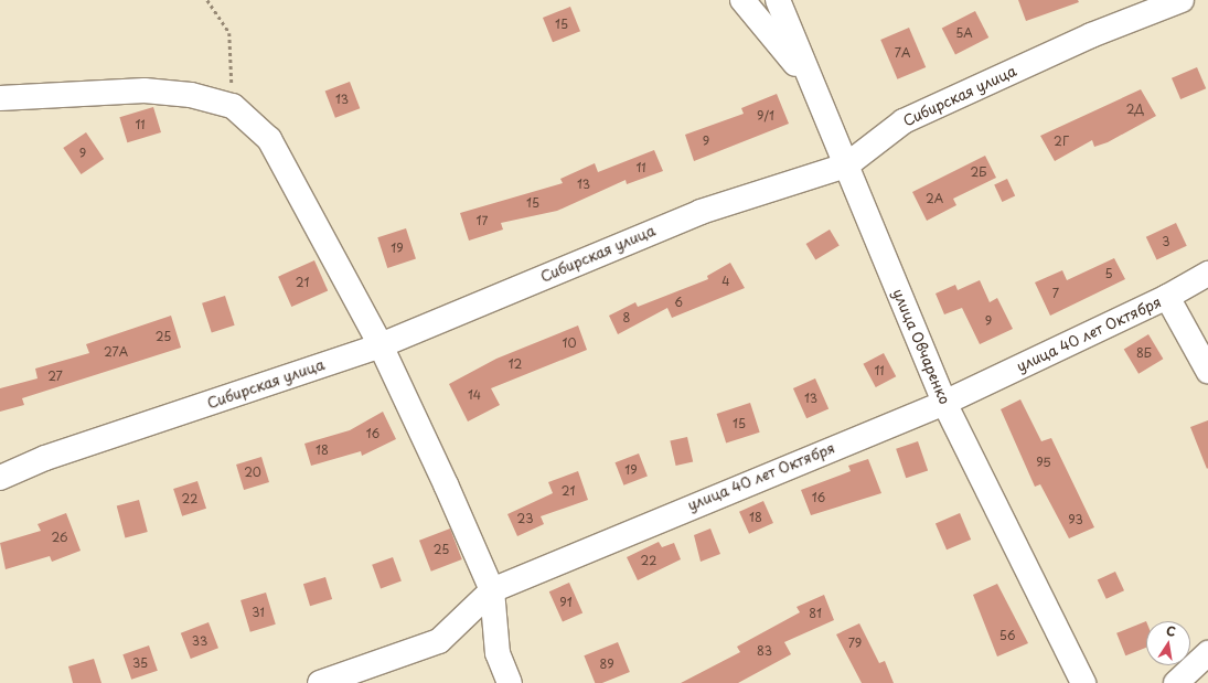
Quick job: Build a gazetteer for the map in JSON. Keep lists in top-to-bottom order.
{
  "streets": {
    "street": ["Сибирская улица", "улица 40 лет Октября", "улица Овчаренко"]
  },
  "crossings": [
    ["Сибирская улица", "улица Овчаренко"],
    ["улица 40 лет Октября", "улица Овчаренко"]
  ],
  "house_numbers": [
    "15",
    "5А",
    "7А",
    "13",
    "2Д",
    "9/1",
    "11",
    "9",
    "2Г",
    "9",
    "11",
    "2Б",
    "13",
    "2А",
    "15",
    "17",
    "3",
    "19",
    "5",
    "4",
    "21",
    "7",
    "6",
    "8",
    "9",
    "25",
    "10",
    "27А",
    "8Б",
    "12",
    "11",
    "27",
    "14",
    "13",
    "15",
    "16",
    "18",
    "95",
    "19",
    "20",
    "21",
    "16",
    "22",
    "18",
    "23",
    "93",
    "26",
    "25",
    "22",
    "91",
    "31",
    "81",
    "56",
    "33",
    "79",
    "83",
    "35",
    "89"
  ],
  "north": "top"
}
